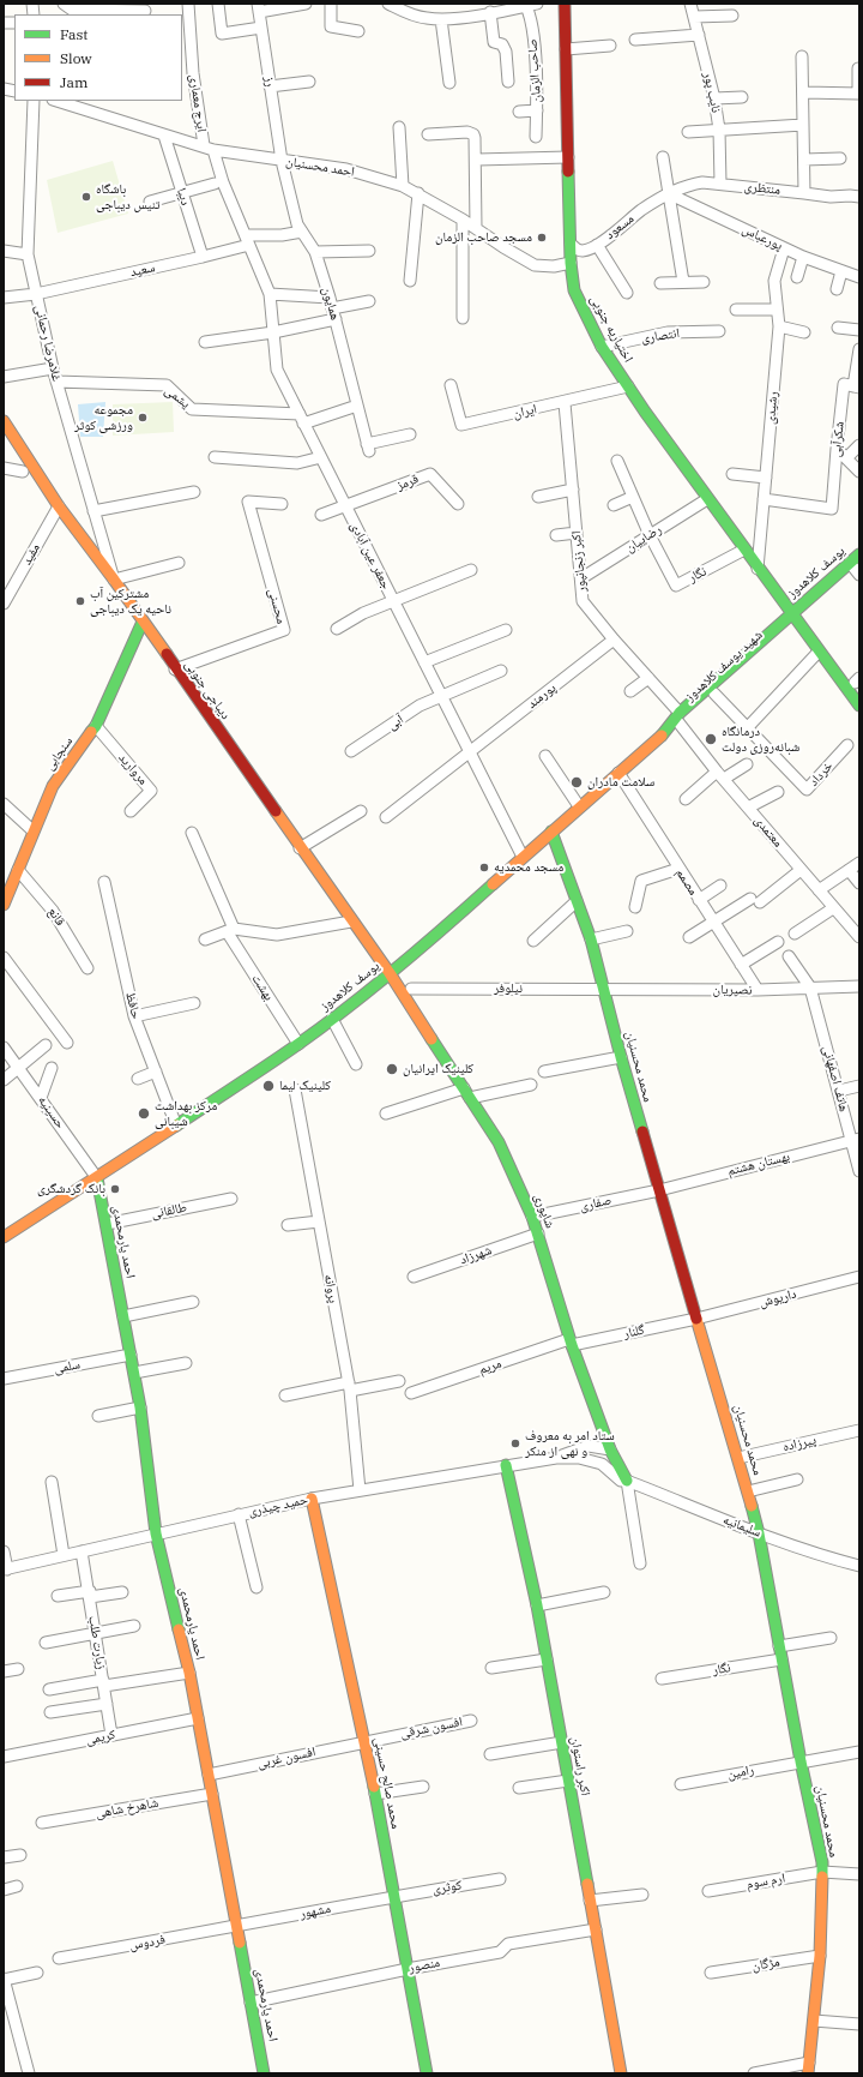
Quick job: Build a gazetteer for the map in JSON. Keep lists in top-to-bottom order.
{
  "streets": {
    "street": [
      "صاحب الزمان",
      "رز",
      "نایب پور",
      "ایرج معماری",
      "احمد محسنیان",
      "منتظری",
      "دیبا",
      "مسعود",
      "پورعباس",
      "سعید",
      "همایون",
      "اختیاریه جنوبی",
      "انتصاری",
      "غلامرضا رحمانی",
      "یشمی",
      "رشیدی",
      "ایران",
      "شکرآبی",
      "قرمز",
      "رضاییان",
      "مفید",
      "جعفر عین آبادی",
      "اکبر زنجانپور",
      "یوسف کلاهدوز",
      "نگار",
      "محسنی",
      "شهید یوسف کلاهدوز",
      "دیباجی جنوبی",
      "پورمند",
      "آبی",
      "سنجابی",
      "مروارید",
      "خرداد",
      "معتمدی",
      "مصمم",
      "قانع",
      "بهشت",
      "نیلوفر",
      "نصیریان",
      "حافظ",
      "محمد محسنیان",
      "هاتف اصفهانی",
      "حسینیه",
      "بهستان هشتم",
      "صفاری",
      "طالقانی",
      "شاپوری",
      "احمد یارمحمدی",
      "شهرزاد",
      "پروانه",
      "داریوش",
      "گلنار",
      "سلمی",
      "مریم",
      "پیرزاده",
      "حمید چیذری",
      "سلیمانیه",
      "زیارت طلب",
      "افسون شرقی",
      "کریمی",
      "افسون غربی",
      "اکبر راستوان",
      "رامین",
      "محمد صالح حسینی",
      "شاهرخ شاهی",
      "ارم سوم",
      "کوثری",
      "مشهور",
      "فردوس",
      "مژگان",
      "منصور"
    ]
  },
  "crossings": [
    ["رز", "احمد محسنیان"],
    ["رز", "همایون"],
    ["نایب پور", "منتظری"],
    ["ایرج معماری", "احمد محسنیان"],
    ["ایرج معماری", "جعفر عین آبادی"],
    ["احمد محسنیان", "دیبا"],
    ["احمد محسنیان", "همایون"],
    ["احمد محسنیان", "اختیاریه جنوبی"],
    ["احمد محسنیان", "جعفر عین آبادی"],
    ["منتظری", "مسعود"],
    ["منتظری", "پورعباس"],
    ["دیبا", "سعید"],
    ["مسعود", "پورعباس"],
    ["مسعود", "اختیاریه جنوبی"],
    ["پورعباس", "رشیدی"],
    ["سعید", "همایون"],
    ["سعید", "غلامرضا رحمانی"],
    ["سعید", "جعفر عین آبادی"],
    ["اختیاریه جنوبی", "انتصاری"],
    ["اختیاریه جنوبی", "رشیدی"],
    ["اختیاریه جنوبی", "ایران"],
    ["اختیاریه جنوبی", "رضاییان"],
    ["اختیاریه جنوبی", "یوسف کلاهدوز"],
    ["اختیاریه جنوبی", "نگار"],
    ["اختیاریه جنوبی", "شهید یوسف کلاهدوز"],
    ["غلامرضا رحمانی", "یشمی"],
    ["غلامرضا رحمانی", "دیباجی جنوبی"],
    ["یشمی", "جعفر عین آبادی"],
    ["رشیدی", "شکرآبی"],
    ["ایران", "اکبر زنجانپور"],
    ["قرمز", "جعفر عین آبادی"],
    ["رضاییان", "اکبر زنجانپور"],
    ["رضاییان", "نگار"],
    ["مفید", "دیباجی جنوبی"],
    ["جعفر عین آبادی", "یوسف کلاهدوز"],
    ["جعفر عین آبادی", "پورمند"],
    ["جعفر عین آبادی", "آبی"],
    ["اکبر زنجانپور", "شهید یوسف کلاهدوز"],
    ["اکبر زنجانپور", "پورمند"],
    ["اکبر زنجانپور", "معتمدی"],
    ["یوسف کلاهدوز", "شهید یوسف کلاهدوز"],
    ["یوسف کلاهدوز", "دیباجی جنوبی"],
    ["یوسف کلاهدوز", "مصمم"],
    ["یوسف کلاهدوز", "بهشت"],
    ["یوسف کلاهدوز", "حافظ"],
    ["یوسف کلاهدوز", "محمد محسنیان"],
    ["یوسف کلاهدوز", "حسینیه"],
    ["یوسف کلاهدوز", "شاپوری"],
    ["یوسف کلاهدوز", "احمد یارمحمدی"],
    ["نگار", "محمد محسنیان"],
    ["محسنی", "دیباجی جنوبی"],
    ["شهید یوسف کلاهدوز", "خرداد"],
    ["شهید یوسف کلاهدوز", "معتمدی"],
    ["دیباجی جنوبی", "سنجابی"],
    ["دیباجی جنوبی", "شاپوری"],
    ["سنجابی", "مروارید"],
    ["سنجابی", "قانع"],
    ["مصمم", "نصیریان"],
    ["نیلوفر", "نصیریان"],
    ["نیلوفر", "محمد محسنیان"],
    ["نصیریان", "محمد محسنیان"],
    ["نصیریان", "هاتف اصفهانی"],
    ["محمد محسنیان", "بهستان هشتم"],
    ["محمد محسنیان", "صفاری"],
    ["محمد محسنیان", "داریوش"],
    ["محمد محسنیان", "گلنار"],
    ["محمد محسنیان", "پیرزاده"],
    ["محمد محسنیان", "سلیمانیه"],
    ["محمد محسنیان", "رامین"],
    ["محمد محسنیان", "ارم سوم"],
    ["محمد محسنیان", "مژگان"],
    ["هاتف اصفهانی", "بهستان هشتم"],
    ["حسینیه", "احمد یارمحمدی"],
    ["بهستان هشتم", "صفاری"],
    ["صفاری", "شاپوری"],
    ["طالقانی", "احمد یارمحمدی"],
    ["شاپوری", "شهرزاد"],
    ["شاپوری", "گلنار"],
    ["شاپوری", "مریم"],
    ["شاپوری", "حمید چیذری"],
    ["شاپوری", "سلیمانیه"],
    ["احمد یارمحمدی", "سلمی"],
    ["احمد یارمحمدی", "حمید چیذری"],
    ["احمد یارمحمدی", "کریمی"],
    ["احمد یارمحمدی", "افسون غربی"],
    ["احمد یارمحمدی", "شاهرخ شاهی"],
    ["احمد یارمحمدی", "مشهور"],
    ["احمد یارمحمدی", "فردوس"],
    ["احمد یارمحمدی", "منصور"],
    ["پروانه", "حمید چیذری"],
    ["داریوش", "گلنار"],
    ["گلنار", "مریم"],
    ["حمید چیذری", "سلیمانیه"],
    ["حمید چیذری", "زیارت طلب"],
    ["حمید چیذری", "اکبر راستوان"],
    ["حمید چیذری", "محمد صالح حسینی"],
    ["زیارت طلب", "کریمی"],
    ["افسون شرقی", "افسون غربی"],
    ["افسون شرقی", "محمد صالح حسینی"],
    ["افسون غربی", "محمد صالح حسینی"],
    ["اکبر راستوان", "منصور"],
    ["محمد صالح حسینی", "کوثری"],
    ["محمد صالح حسینی", "مشهور"],
    ["محمد صالح حسینی", "منصور"],
    ["کوثری", "مشهور"],
    ["مشهور", "فردوس"]
  ],
  "places": [
    "باشگاه تنیس دیباجی",
    "مسجد صاحب الزمان",
    "مجموعه ورزشی کوثر",
    "مشترکین آب ناحیه یک دیباجی",
    "درمانگاه شبانه‌روزی دولت",
    "سلامت مادران",
    "مسجد محمدیه",
    "کلینیک ایرانیان",
    "کلینیک لیما",
    "مرکز بهداشت شیبانی",
    "بانک گردشگری",
    "ستاد امر به معروف و نهی از منکر"
  ],
  "legend": ["Fast", "Slow", "Jam"]
}
